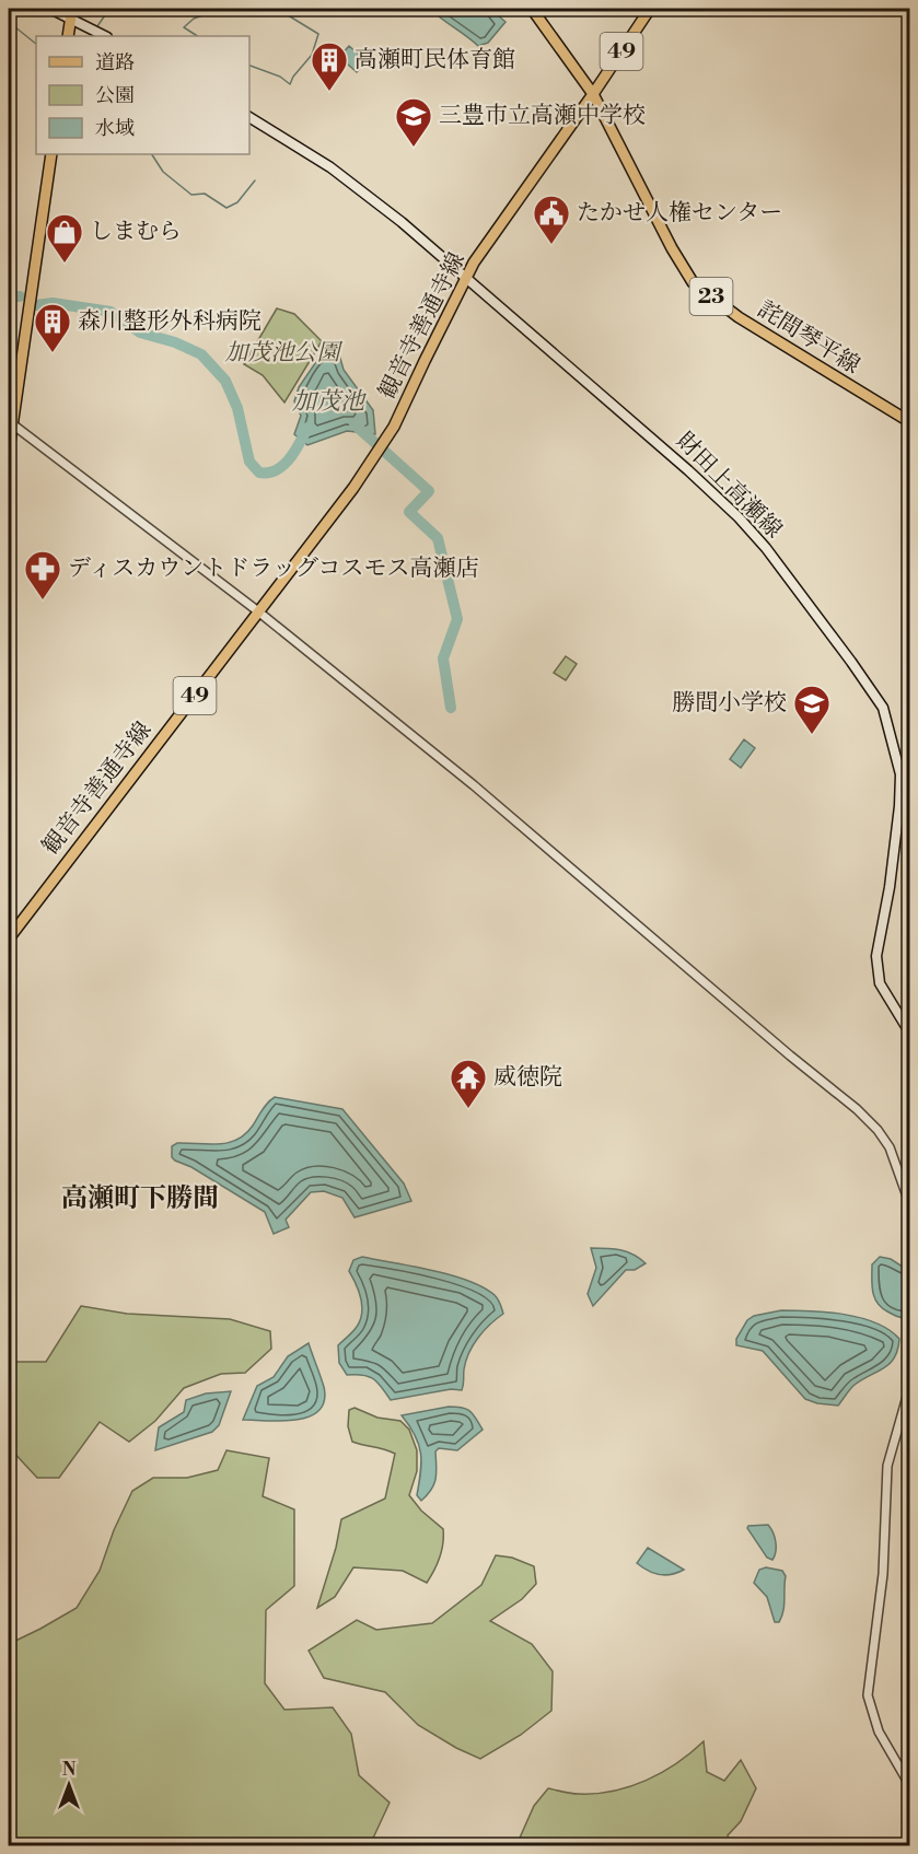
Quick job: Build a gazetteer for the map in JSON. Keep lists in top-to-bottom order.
{
  "streets": {
    "main road": [
      "49",
      "23",
      "観音寺善通寺線",
      "詫間琴平線",
      "財田上高瀬線"
    ]
  },
  "crossings": [
    ["観音寺善通寺線", "詫間琴平線"],
    ["観音寺善通寺線", "財田上高瀬線"]
  ],
  "districts": ["高瀬町下勝間"],
  "water": ["加茂池"],
  "parks": ["加茂池公園"],
  "places": {
    "building": ["高瀬町民体育館", "森川整形外科病院"],
    "school or university": ["三豊市立高瀬中学校", "勝間小学校"],
    "public building": ["たかせ人権センター"],
    "shop": ["しまむら"],
    "pharmacy": ["ディスカウントドラッグコスモス高瀬店"],
    "temple": ["威徳院"]
  },
  "legend": ["道路", "公園", "水域"],
  "north": "top"
}
